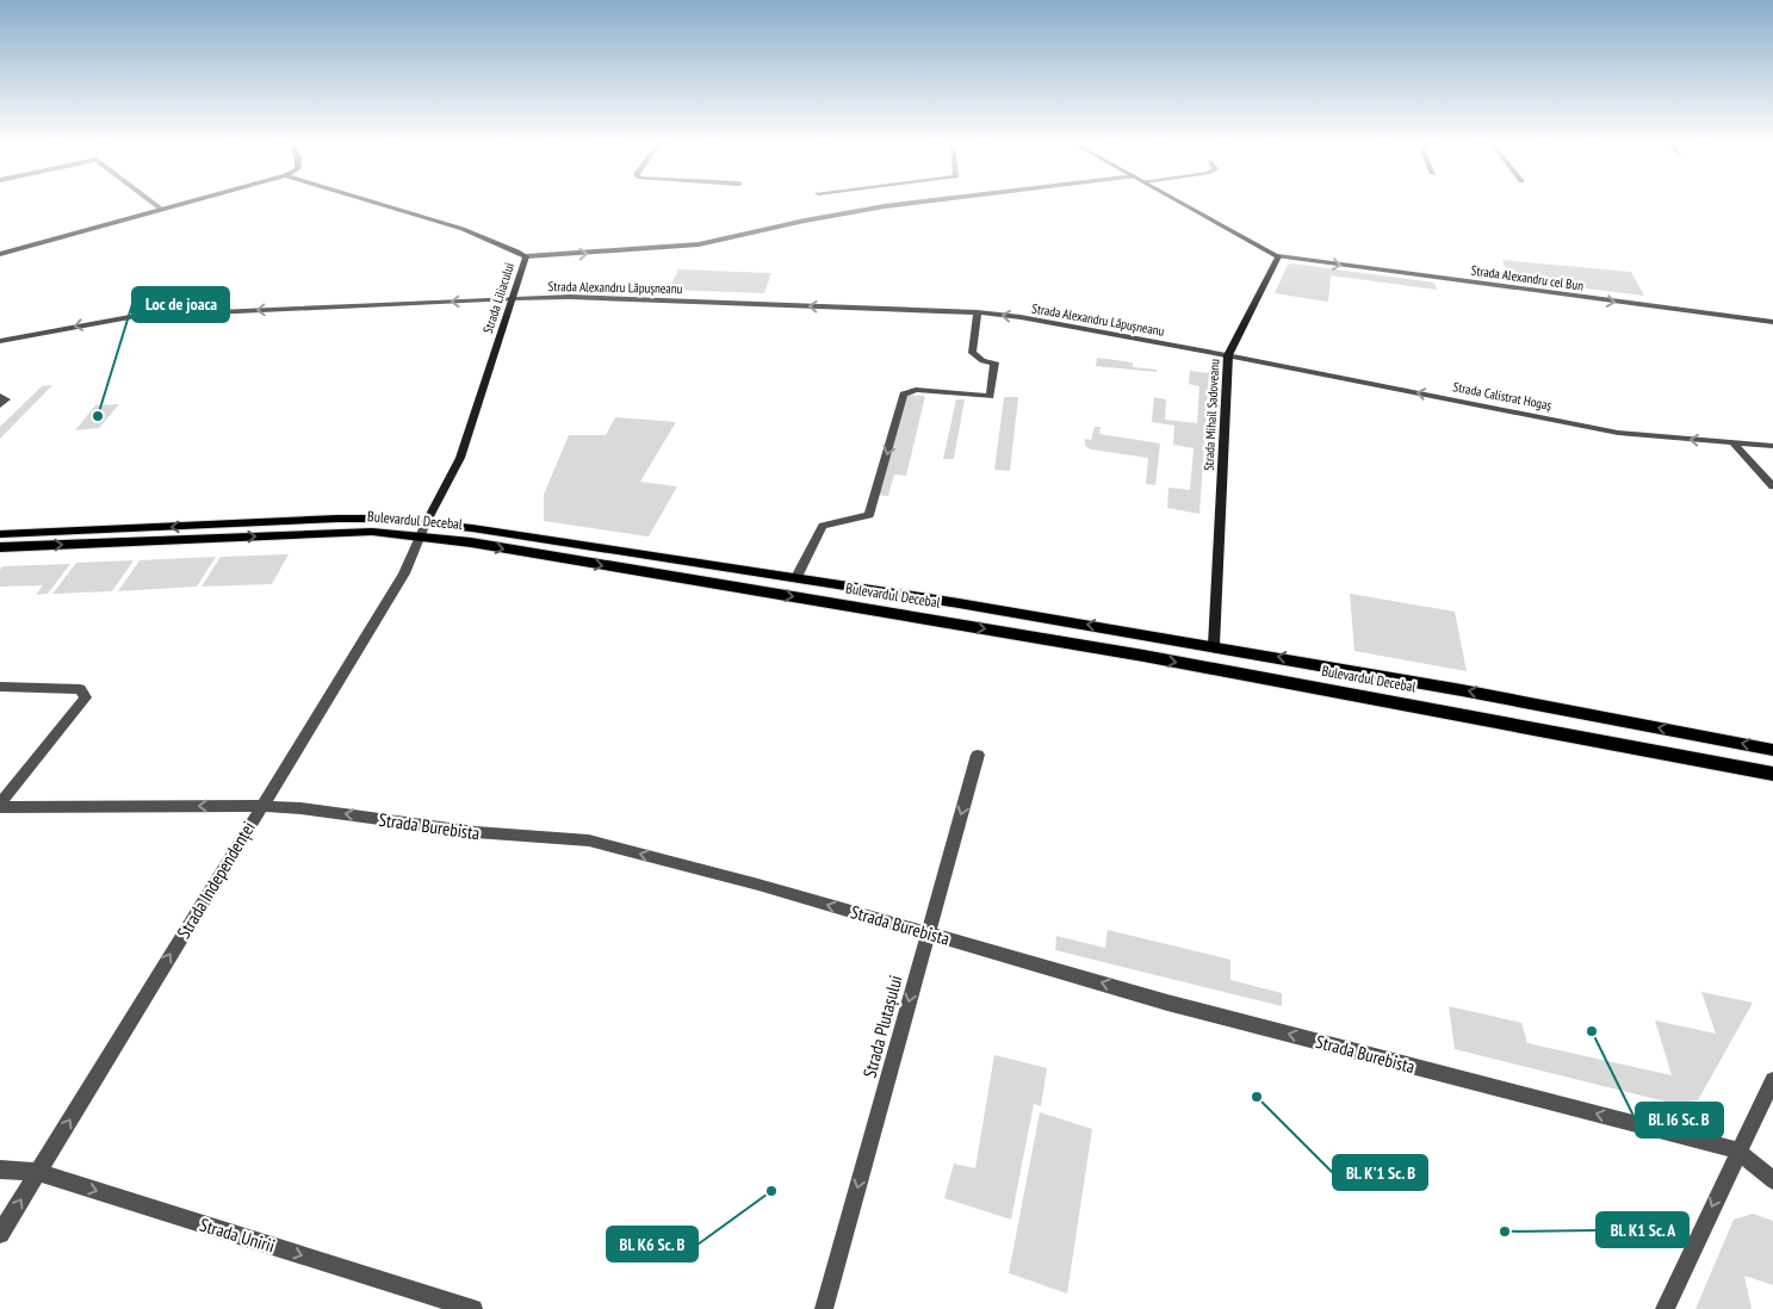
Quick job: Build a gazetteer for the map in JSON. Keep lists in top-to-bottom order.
{
  "streets": {
    "main road": ["Bulevardul Decebal"],
    "street": [
      "Strada Alexandru cel Bun",
      "Strada Alexandru Lăpușneanu",
      "Strada Liliacului",
      "Strada Calistrat Hogaș",
      "Strada Mihail Sadoveanu",
      "Strada Burebista",
      "Strada Independenței",
      "Strada Plutașului",
      "Strada Unirii"
    ]
  },
  "crossings": [
    ["Strada Alexandru cel Bun", "Strada Mihail Sadoveanu"],
    ["Strada Alexandru Lăpușneanu", "Strada Liliacului"],
    ["Strada Alexandru Lăpușneanu", "Strada Calistrat Hogaș"],
    ["Strada Alexandru Lăpușneanu", "Strada Mihail Sadoveanu"],
    ["Strada Liliacului", "Bulevardul Decebal"],
    ["Strada Liliacului", "Strada Independenței"],
    ["Strada Calistrat Hogaș", "Strada Mihail Sadoveanu"],
    ["Strada Mihail Sadoveanu", "Bulevardul Decebal"],
    ["Bulevardul Decebal", "Strada Independenței"],
    ["Strada Burebista", "Strada Independenței"],
    ["Strada Burebista", "Strada Plutașului"],
    ["Strada Independenței", "Strada Unirii"]
  ],
  "one_way": [
    "Strada Alexandru cel Bun",
    "Strada Calistrat Hogaș",
    "Strada Burebista",
    "Strada Independenței",
    "Strada Plutașului",
    "Strada Unirii"
  ],
  "places": [
    "Loc de joaca",
    "Bl. I6 Sc. B",
    "Bl. K'1 Sc. B",
    "Bl. K6 Sc. B",
    "Bl. K1 Sc. A"
  ]
}
